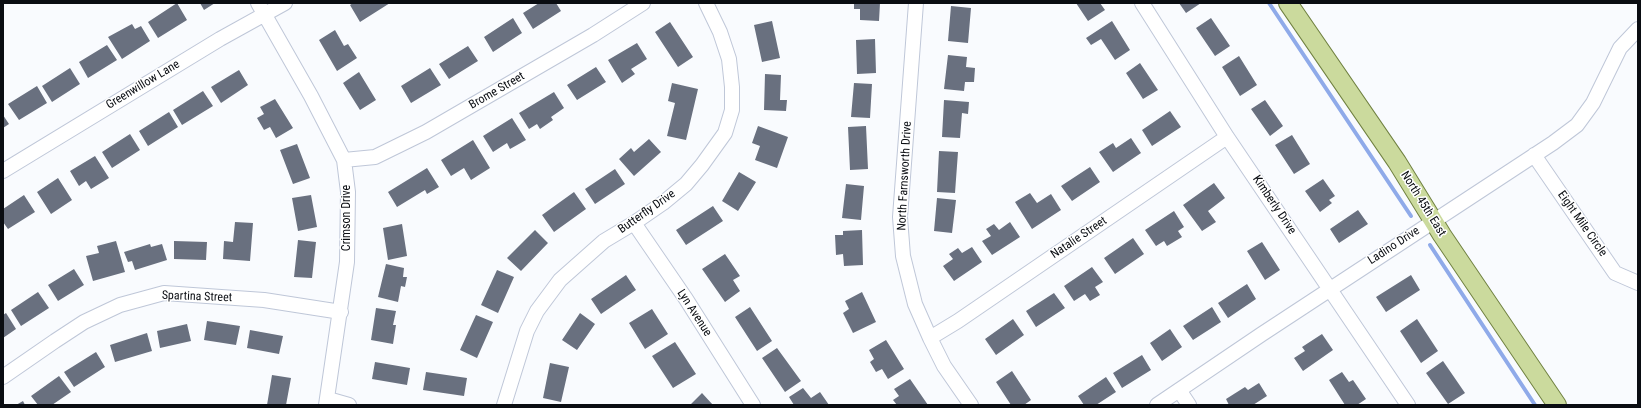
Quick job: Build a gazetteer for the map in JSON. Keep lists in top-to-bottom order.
{
  "streets": {
    "main road": ["North 45th East"],
    "street": [
      "Greenwillow Lane",
      "Brome Street",
      "North Farnsworth Drive",
      "Kimberly Drive",
      "Butterfly Drive",
      "Crimson Drive",
      "Eight Mile Circle",
      "Natalie Street",
      "Ladino Drive",
      "Spartina Street",
      "Lyn Avenue"
    ]
  },
  "crossings": [
    ["Greenwillow Lane", "Crimson Drive"],
    ["Brome Street", "Crimson Drive"],
    ["North Farnsworth Drive", "Natalie Street"],
    ["North 45th East", "Ladino Drive"],
    ["Kimberly Drive", "Natalie Street"],
    ["Kimberly Drive", "Ladino Drive"],
    ["Butterfly Drive", "Lyn Avenue"],
    ["Crimson Drive", "Spartina Street"],
    ["Eight Mile Circle", "Ladino Drive"]
  ]
}
